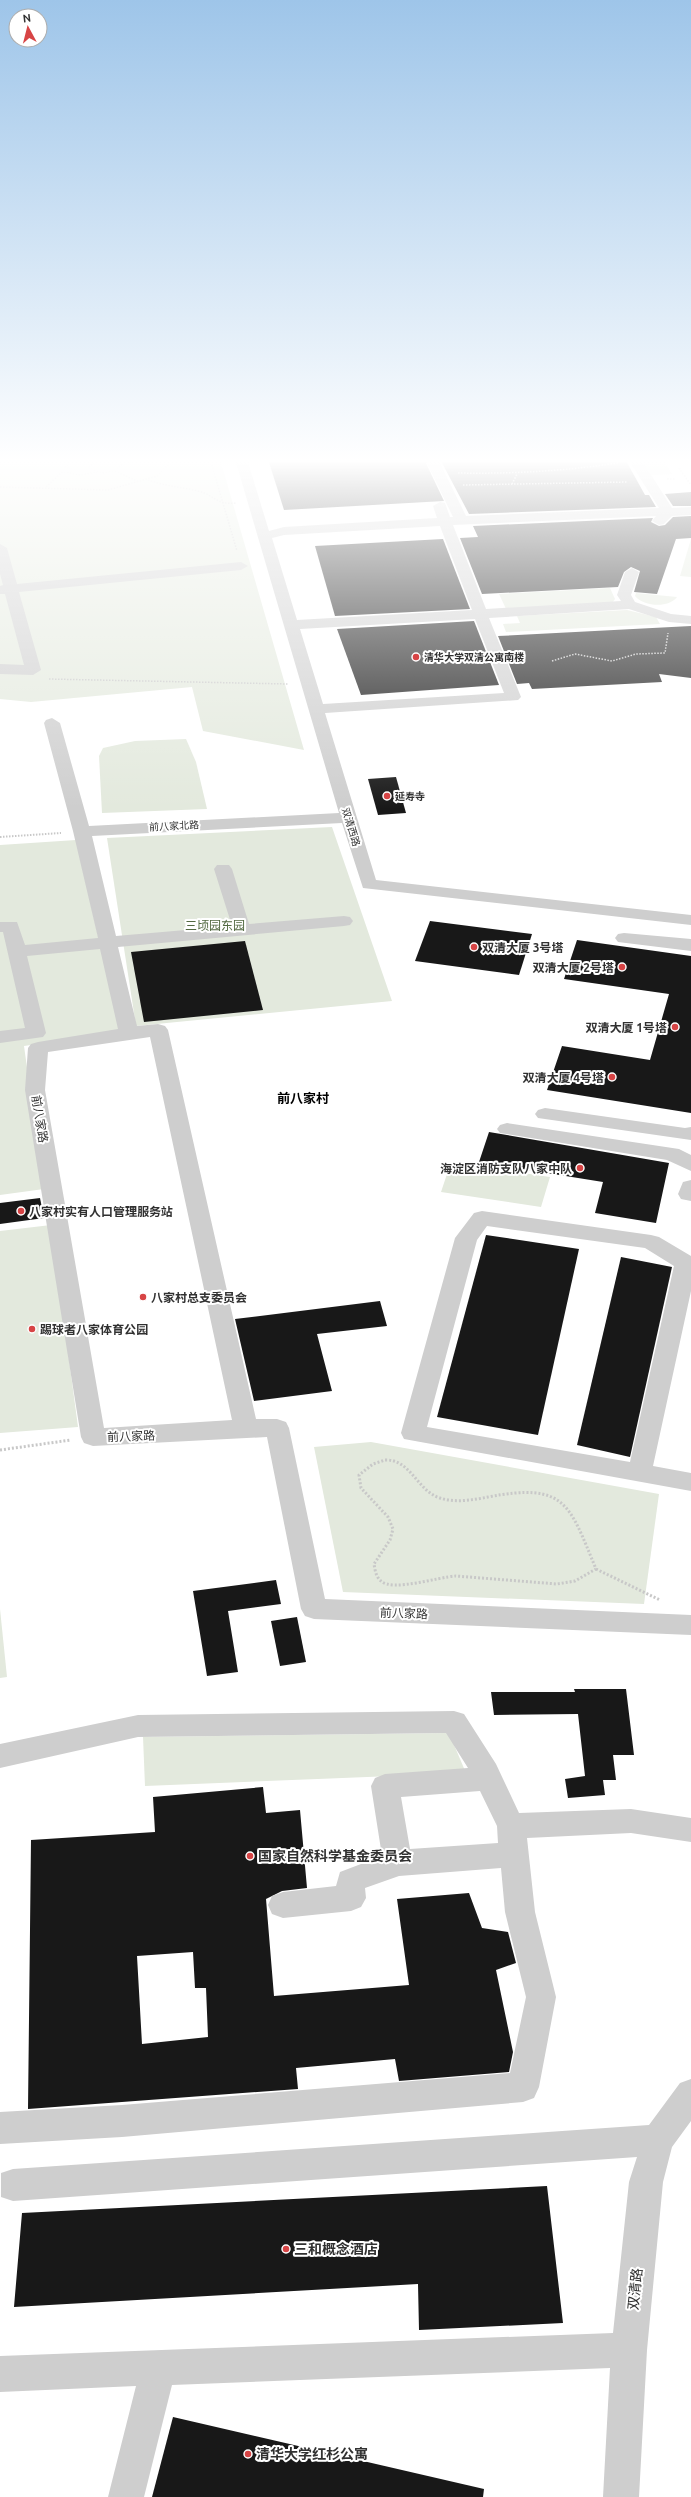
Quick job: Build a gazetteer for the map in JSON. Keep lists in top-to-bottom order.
{
  "streets": {
    "street": [
      "前八家北路",
      "双清西路",
      "前八家路",
      "双清路"
    ]
  },
  "crossings": [
    ["前八家北路", "双清西路"]
  ],
  "districts": ["前八家村"],
  "parks": ["三顷园东园"],
  "places": [
    "清华大学双清公寓南楼",
    "延寿寺",
    "双清大厦 3号塔",
    "双清大厦 2号塔",
    "双清大厦 1号塔",
    "双清大厦 4号塔",
    "海淀区消防支队八家中队",
    "八家村实有人口管理服务站",
    "八家村总支委员会",
    "踢球者八家体育公园",
    "国家自然科学基金委员会",
    "三和概念酒店",
    "清华大学红杉公寓"
  ],
  "north": "top"
}
